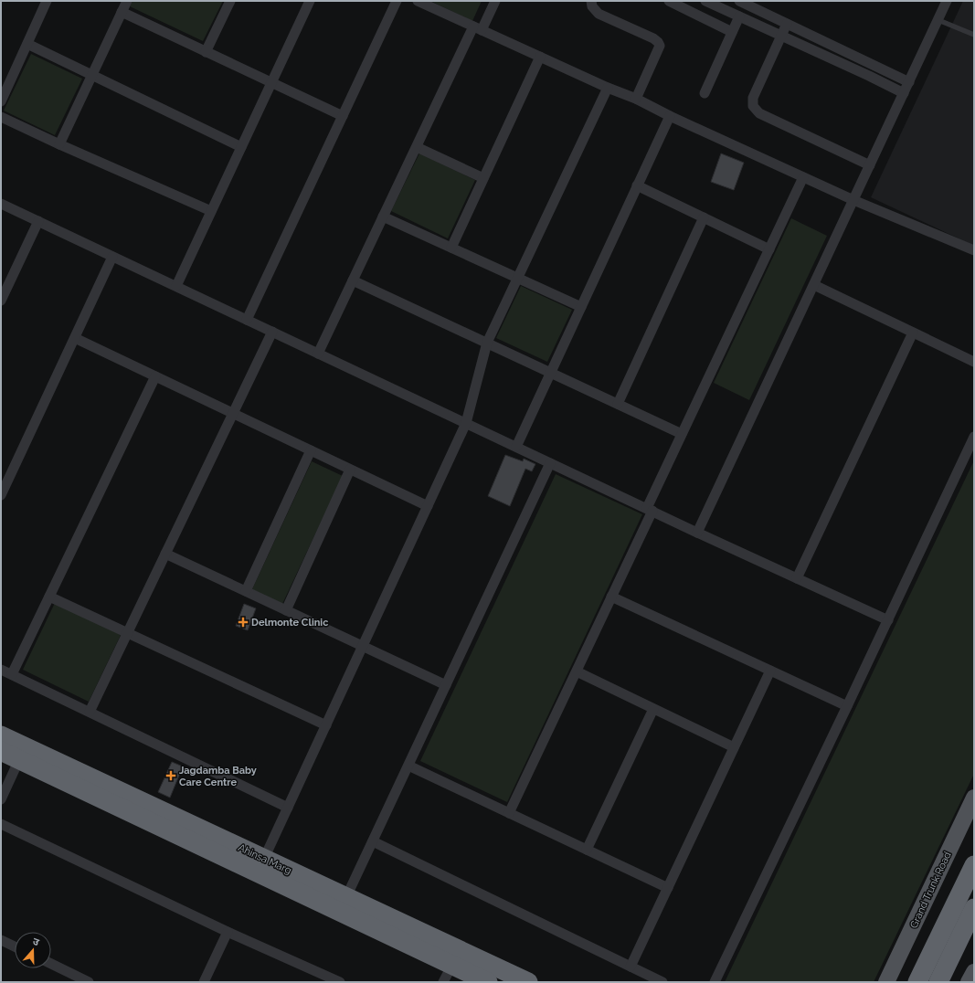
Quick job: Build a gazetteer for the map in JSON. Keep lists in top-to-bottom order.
{
  "streets": {
    "highway": ["Ahinsa Marg"],
    "main road": ["Grand Trunk Road"]
  },
  "places": {
    "health": ["Delmonte Clinic", "Jagdamba Baby Care Centre"]
  },
  "north": "top"
}
